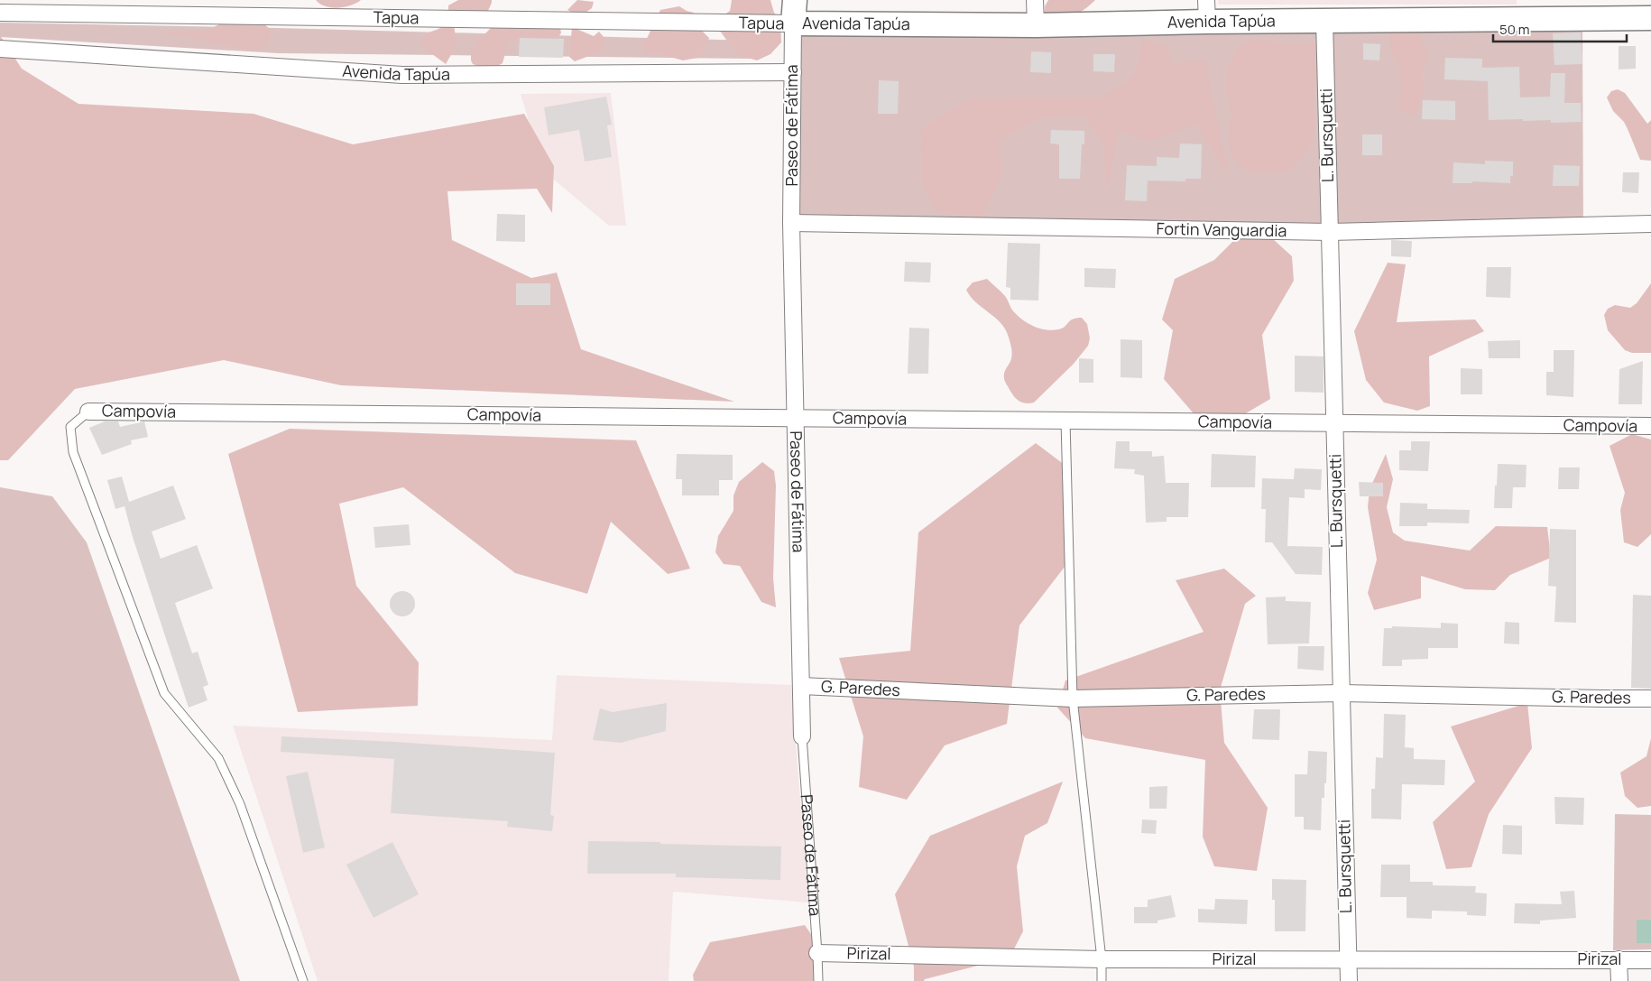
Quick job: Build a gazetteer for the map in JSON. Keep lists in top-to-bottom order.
{
  "streets": {
    "street": [
      "Tapua",
      "Avenida Tapúa",
      "Paseo de Fátima",
      "L. Bursquetti",
      "Fortin Vanguardia",
      "Campovía",
      "G. Paredes",
      "Pirizal"
    ]
  },
  "crossings": [
    ["Tapua", "Avenida Tapúa"],
    ["Tapua", "Paseo de Fátima"],
    ["Avenida Tapúa", "Paseo de Fátima"],
    ["Avenida Tapúa", "L. Bursquetti"],
    ["Paseo de Fátima", "Fortin Vanguardia"],
    ["Paseo de Fátima", "Campovía"],
    ["Paseo de Fátima", "G. Paredes"],
    ["Paseo de Fátima", "Pirizal"],
    ["L. Bursquetti", "Fortin Vanguardia"],
    ["L. Bursquetti", "Campovía"],
    ["L. Bursquetti", "G. Paredes"],
    ["L. Bursquetti", "Pirizal"]
  ],
  "scale_bar": "50 m"
}
